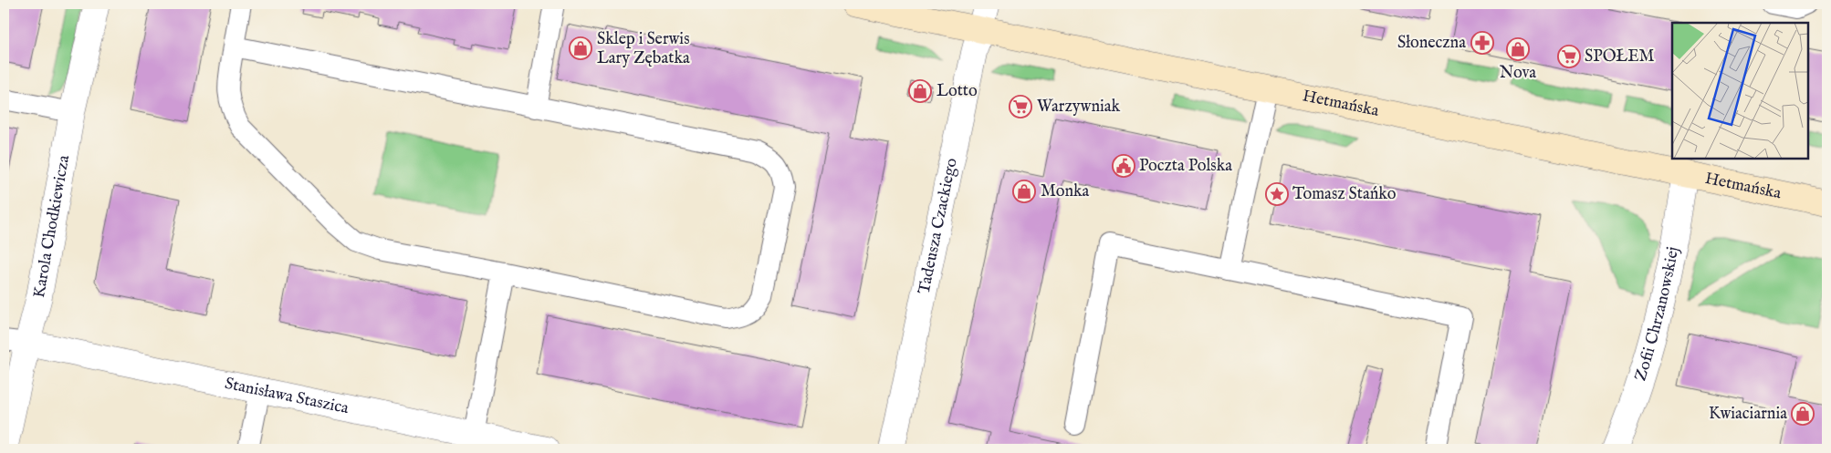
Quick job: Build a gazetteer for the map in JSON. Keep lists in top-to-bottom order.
{
  "streets": {
    "street": [
      "Hetmańska",
      "Tadeusza Czackiego",
      "Karola Chodkiewicza",
      "Zofii Chrzanowskiej",
      "Stanisława Staszica"
    ]
  },
  "crossings": [
    ["Hetmańska", "Tadeusza Czackiego"],
    ["Hetmańska", "Zofii Chrzanowskiej"],
    ["Karola Chodkiewicza", "Stanisława Staszica"]
  ],
  "places": {
    "pharmacy": ["Słoneczna"],
    "shop": [
      "Sklep i Serwis Lary Zębatka",
      "Nova",
      "Lotto",
      "Monka",
      "Kwiaciarnia"
    ],
    "supermarket": ["SPOŁEM", "Warzywniak"],
    "public building": ["Poczta Polska"],
    "place": ["Tomasz Stańko"]
  }
}
